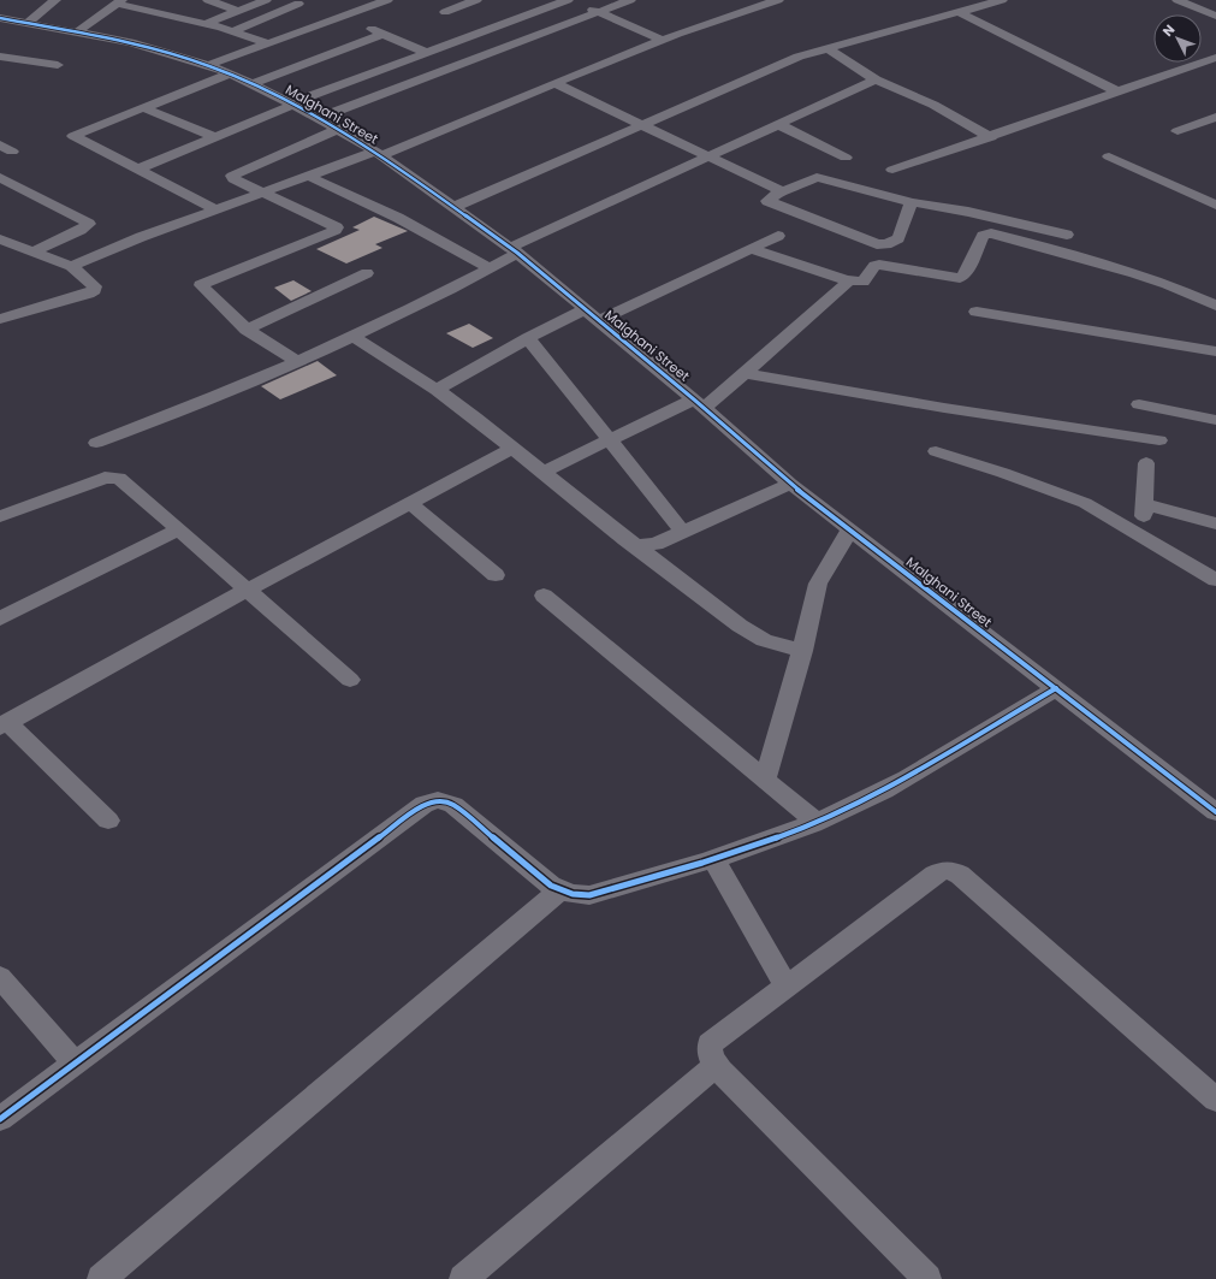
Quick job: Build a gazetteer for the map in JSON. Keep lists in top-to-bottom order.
{
  "streets": {
    "street": ["Malghani Street"]
  },
  "north": "top left"
}
